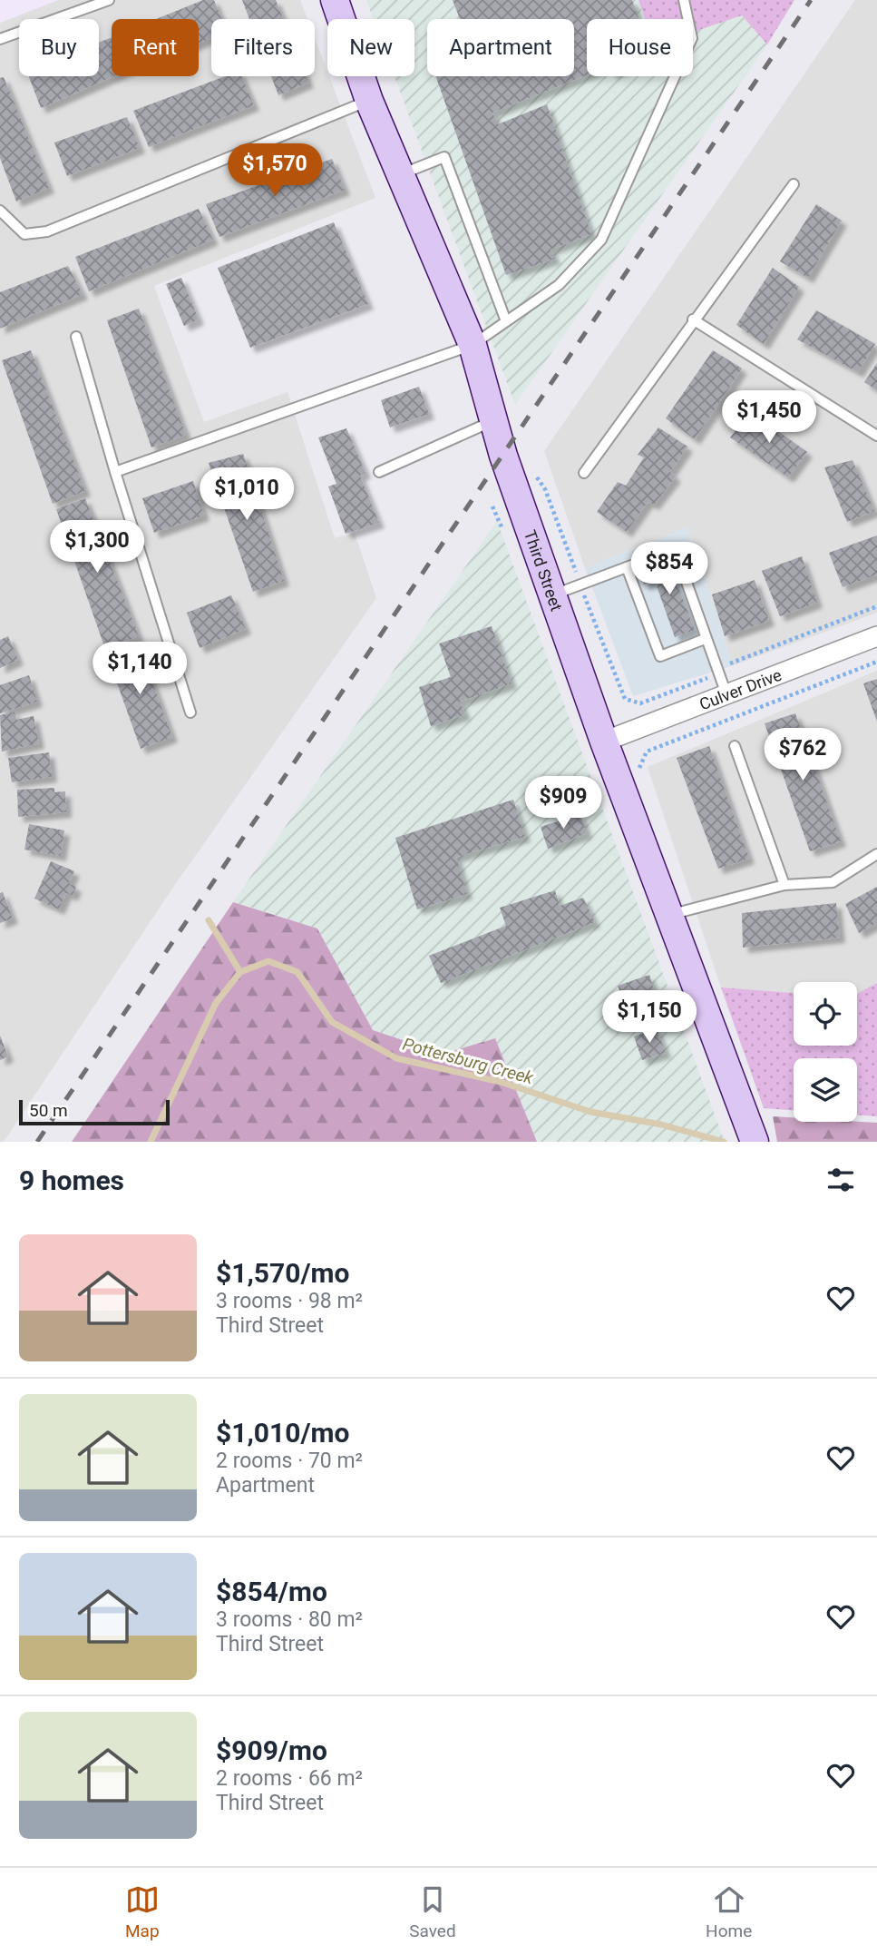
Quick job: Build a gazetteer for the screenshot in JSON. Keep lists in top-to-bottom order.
{
  "streets": {
    "street": ["Third Street", "Culver Drive"]
  },
  "crossings": [
    ["Third Street", "Culver Drive"]
  ],
  "water": ["Pottersburg Creek"],
  "scale_bar": "50 m",
  "page": {
    "chip": [
      "Buy",
      "Rent",
      "Filters",
      "New",
      "Apartment",
      "House"
    ],
    "price": [
      "$1,570",
      "$1,450",
      "$1,010",
      "$1,300",
      "$854",
      "$1,140",
      "$762",
      "$909",
      "$1,150"
    ],
    "scale": "50 m",
    "heading": "9 homes",
    "list": [
      {
        "name": "$1,570/mo",
        "note": "3 rooms · 98 m² · Third Street"
      },
      {
        "name": "$1,010/mo",
        "note": "2 rooms · 70 m² · Apartment"
      },
      {
        "name": "$854/mo",
        "note": "3 rooms · 80 m² · Third Street"
      },
      {
        "name": "$909/mo",
        "note": "2 rooms · 66 m² · Third Street"
      }
    ],
    "tabs": ["Map", "Saved", "Home"]
  }
}
